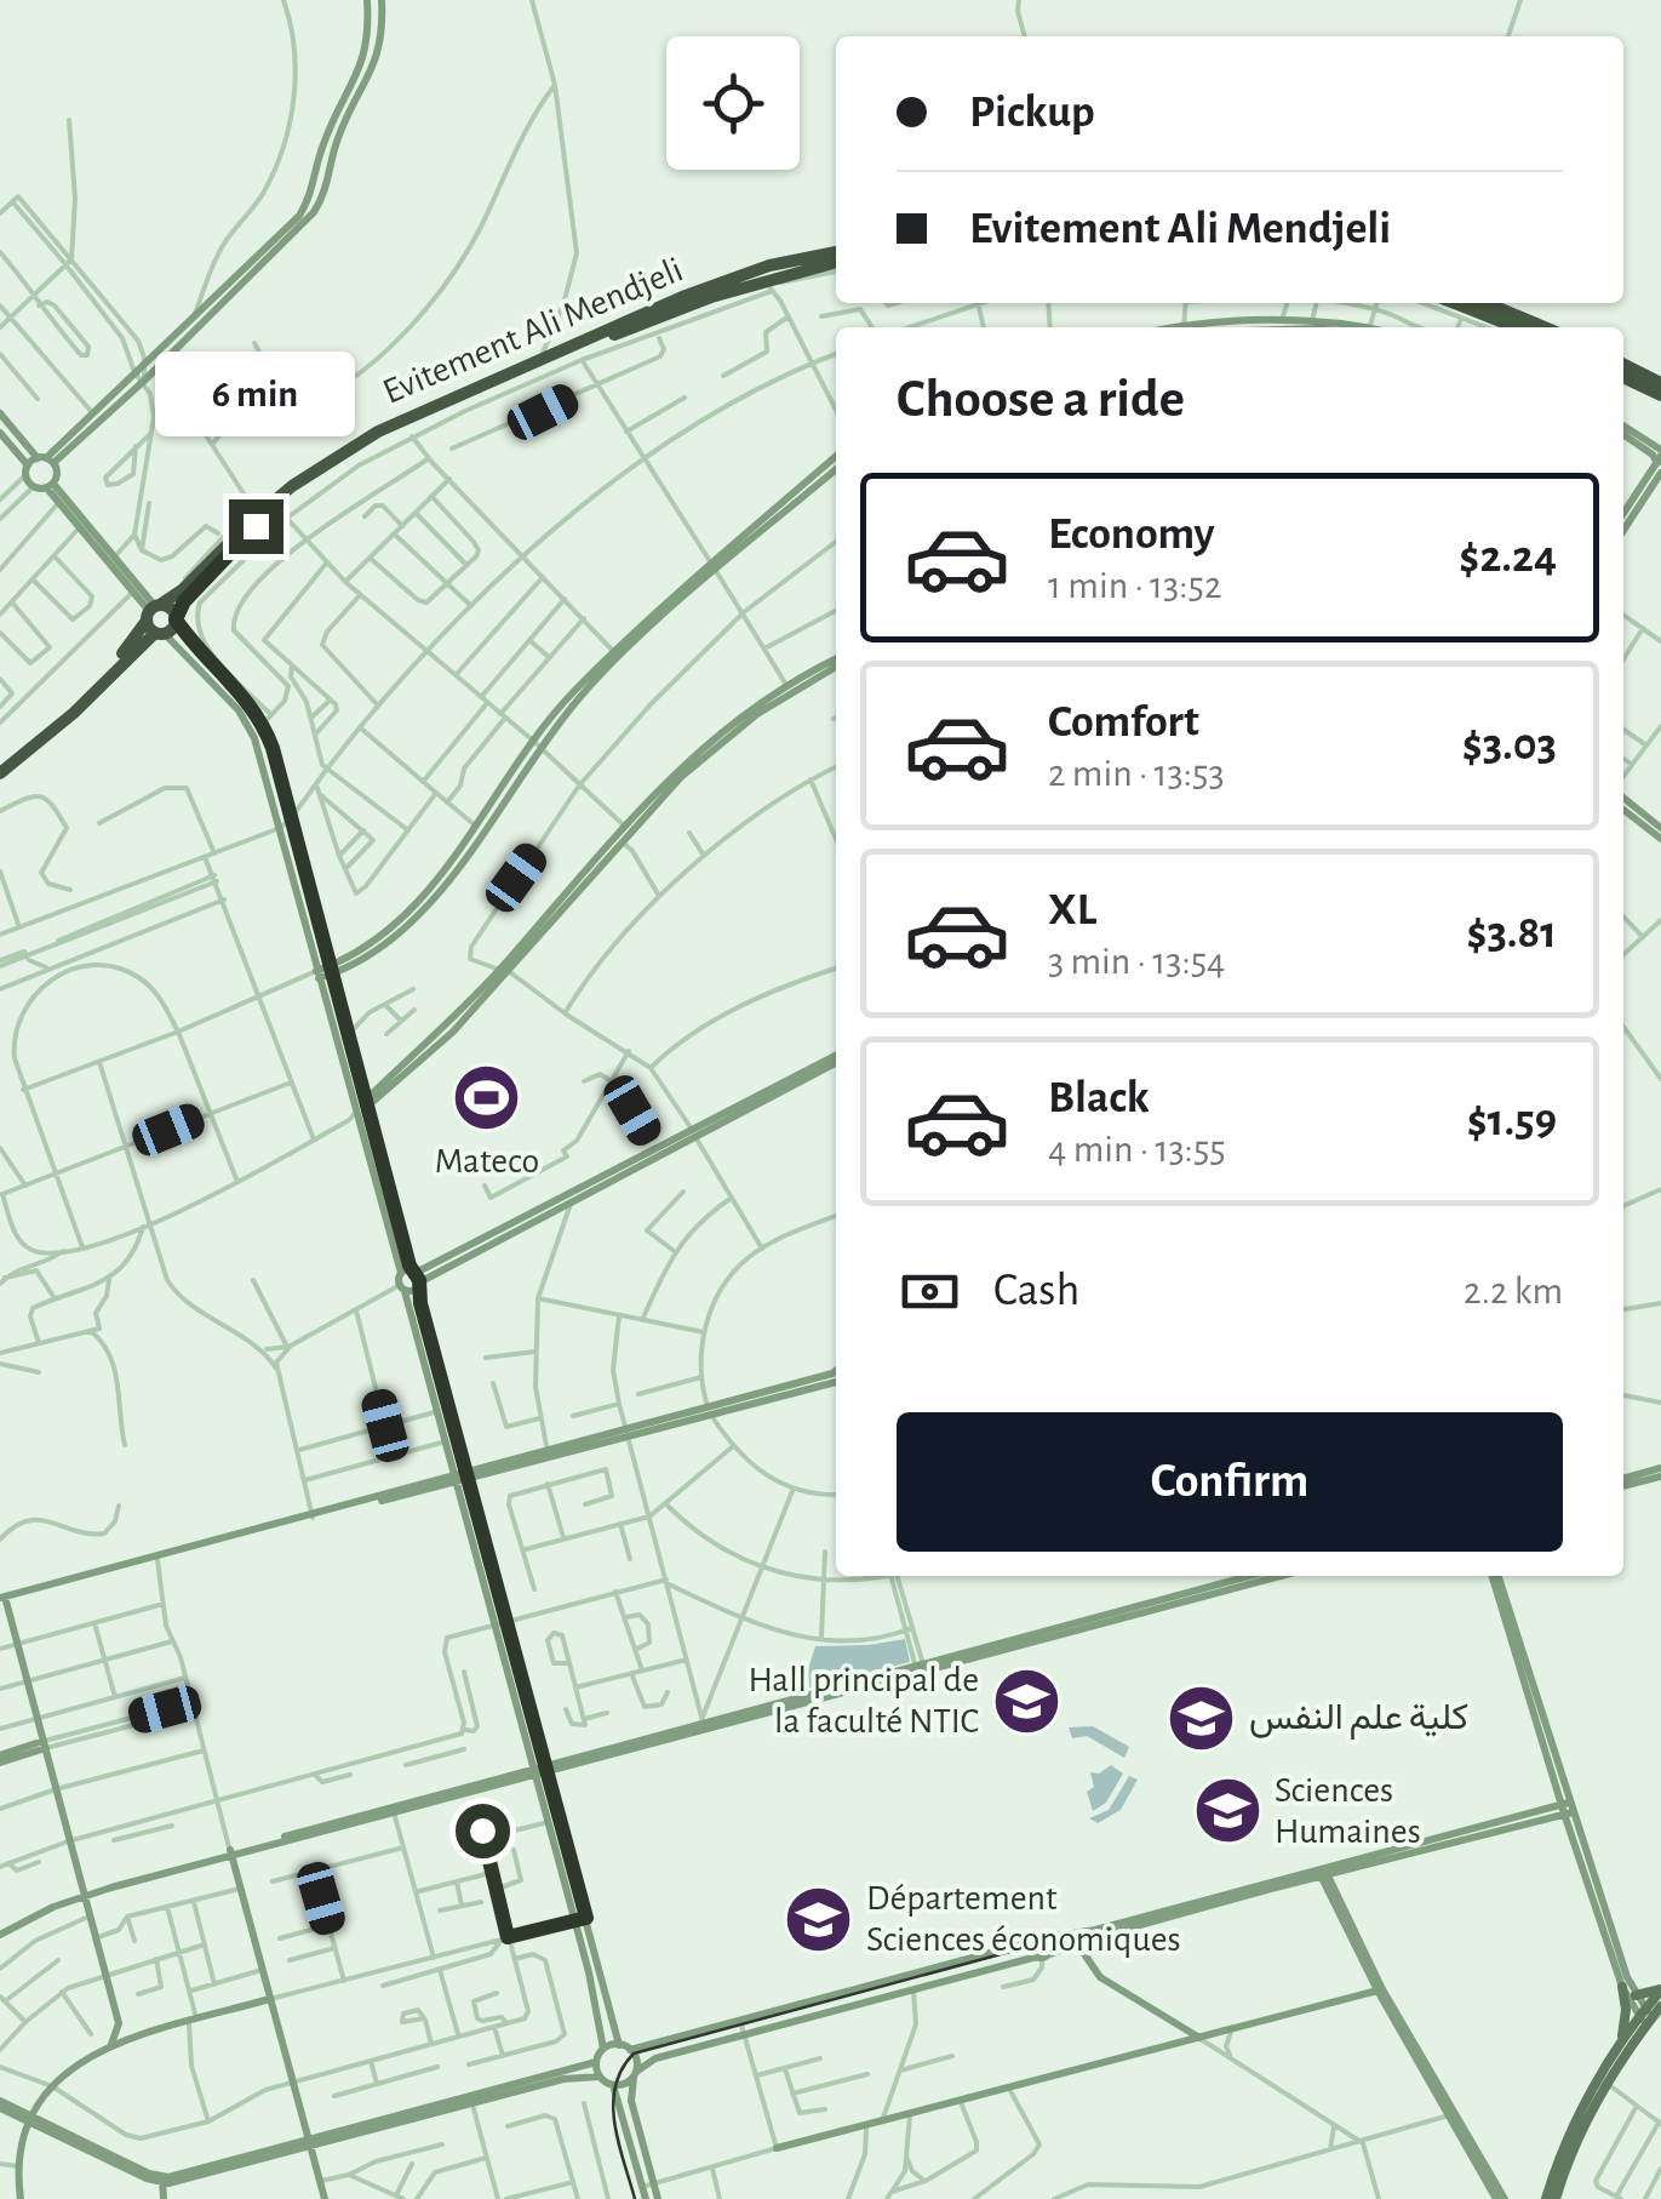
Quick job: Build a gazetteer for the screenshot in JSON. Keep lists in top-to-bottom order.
{
  "streets": {
    "highway": ["Evitement Ali Mendjeli"]
  },
  "places": {
    "sports": ["Mateco"],
    "school or university": [
      "Hall principal de la faculté NTIC",
      "كلية علم النفس",
      "Sciences Humaines",
      "Département Sciences économiques"
    ]
  },
  "page": {
    "banner": ["Pickup", "Evitement Ali Mendjeli"],
    "heading": "Choose a ride",
    "bubble": "6 min",
    "list": [
      {
        "name": "Economy",
        "note": "1 min · 13:52",
        "value": "$2.24"
      },
      {
        "name": "Comfort",
        "note": "2 min · 13:53",
        "value": "$3.03"
      },
      {
        "name": "XL",
        "note": "3 min · 13:54",
        "value": "$3.81"
      },
      {
        "name": "Black",
        "note": "4 min · 13:55",
        "value": "$1.59"
      }
    ],
    "pay": ["Cash", "2.2 km"],
    "buttons": "Confirm"
  }
}
